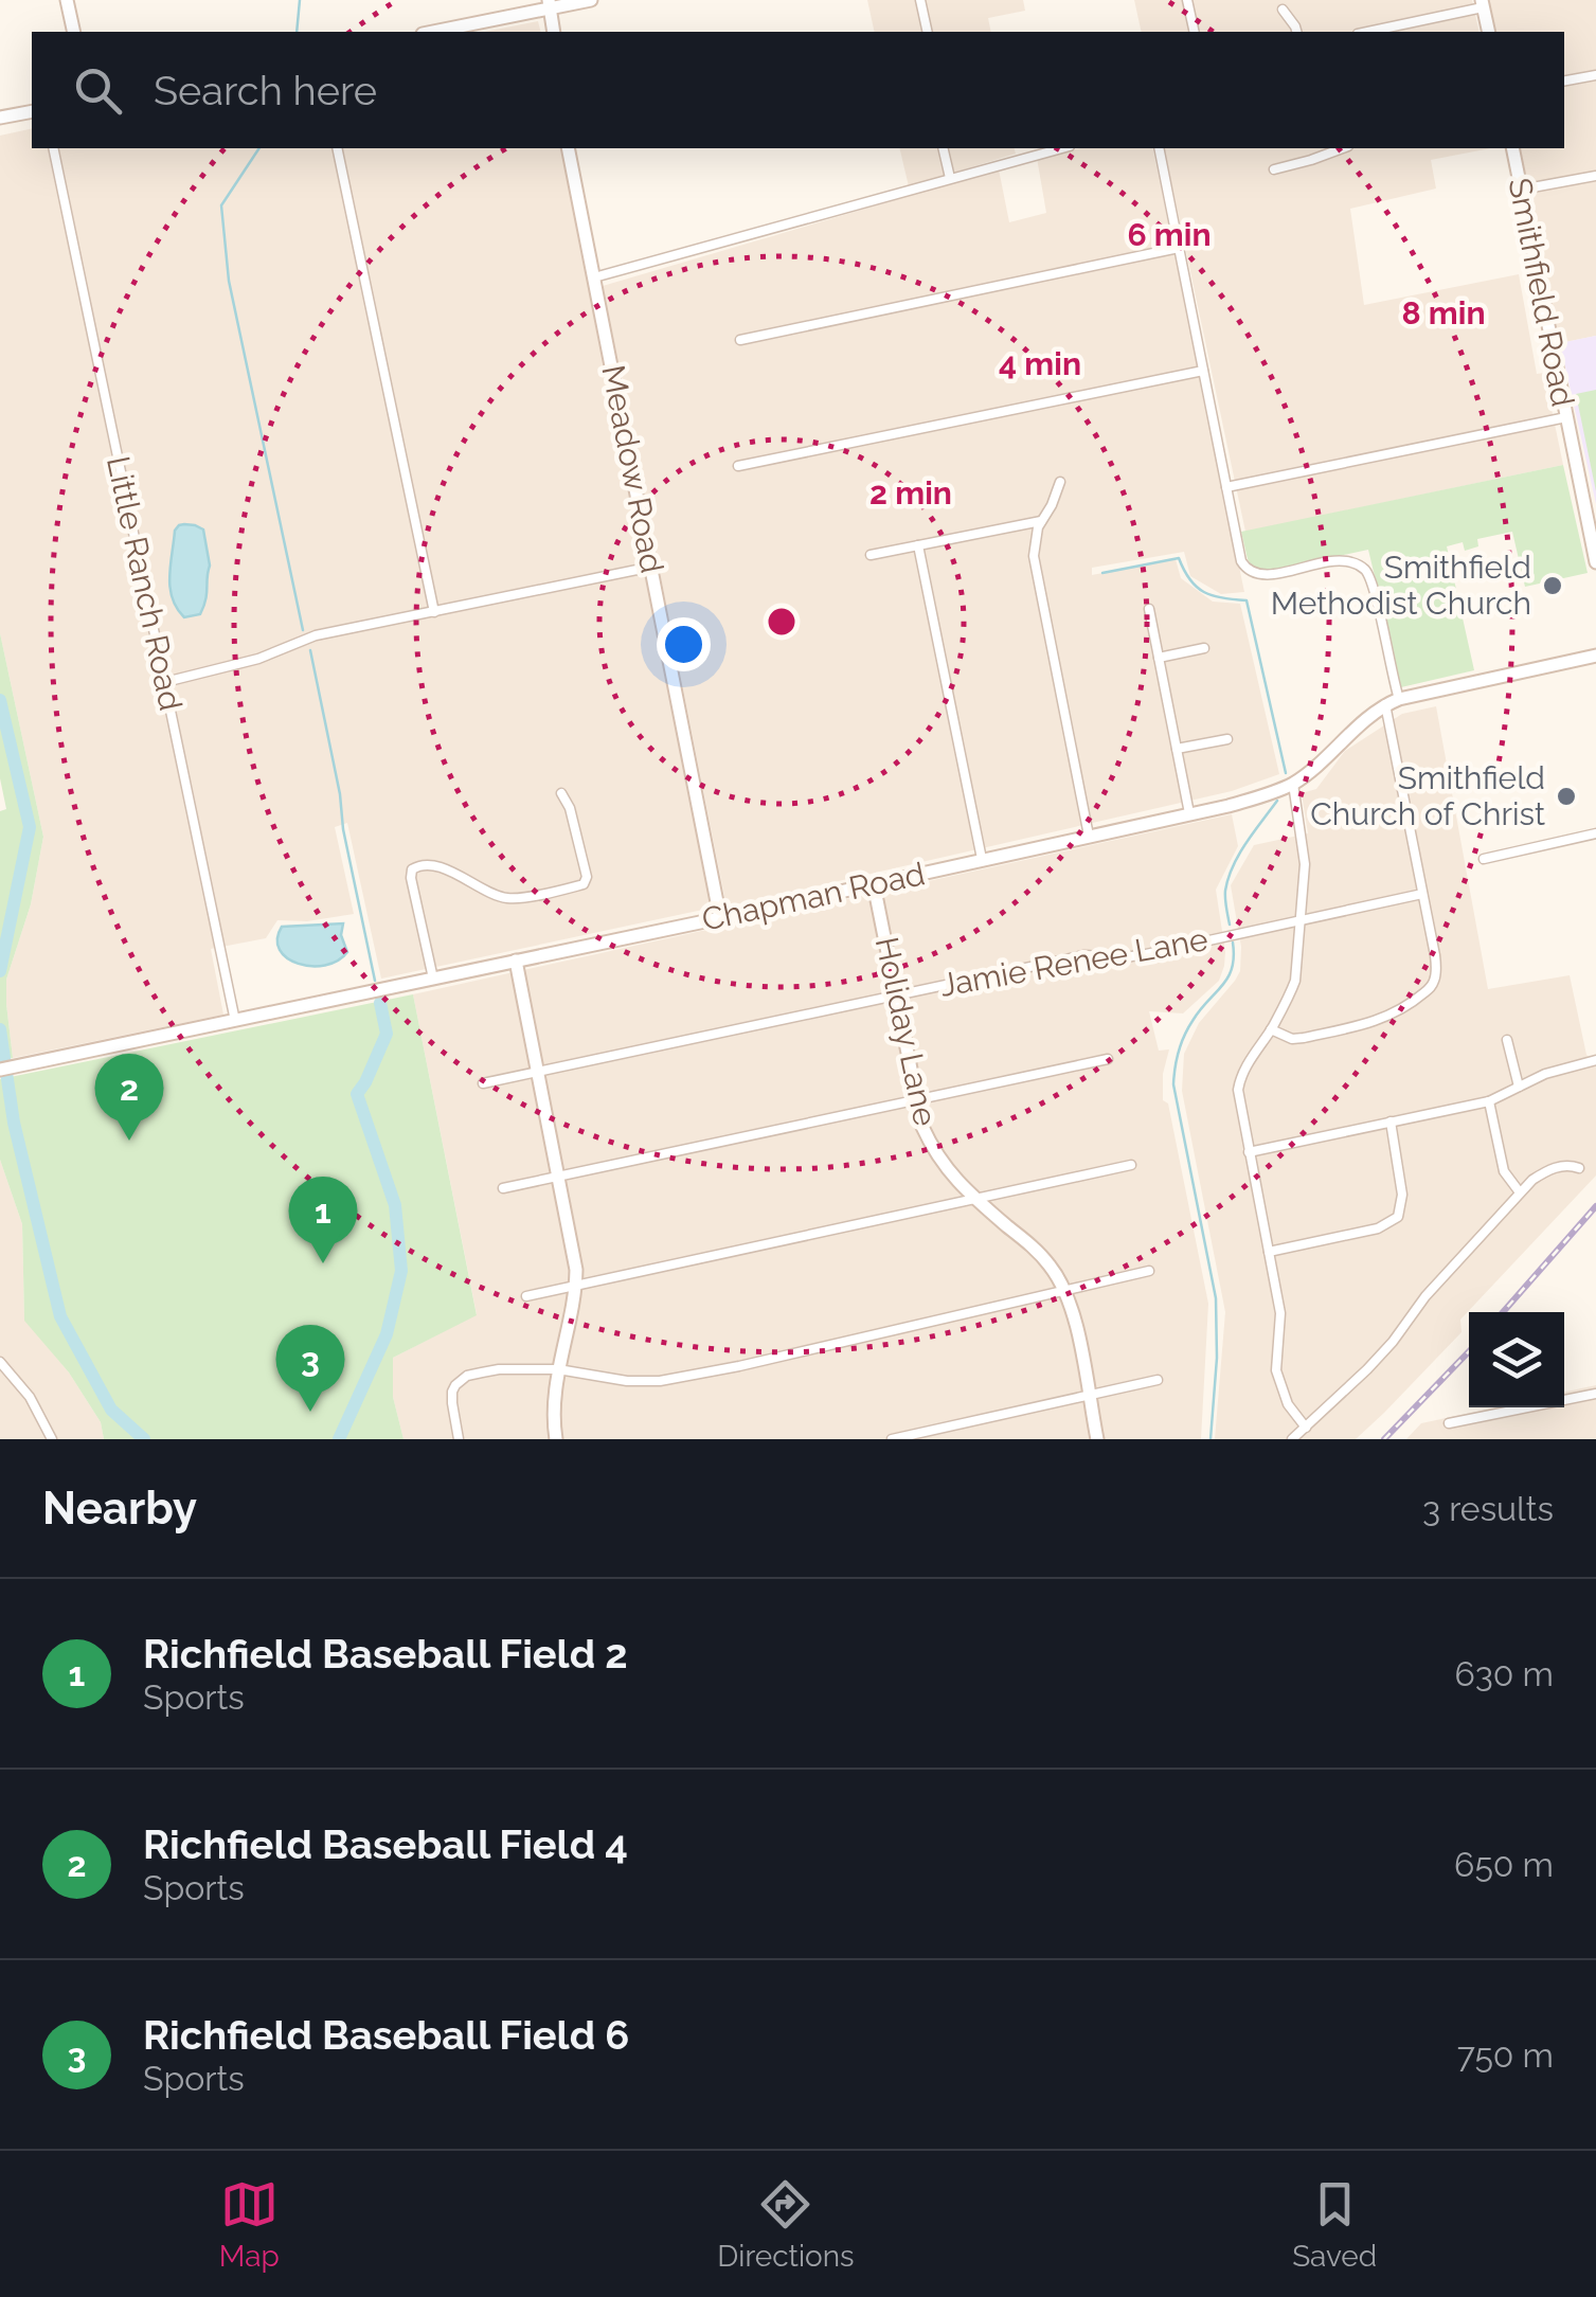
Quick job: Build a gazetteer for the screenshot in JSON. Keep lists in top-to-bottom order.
{
  "streets": {
    "street": [
      "Smithfield Road",
      "Meadow Road",
      "Little Ranch Road",
      "Chapman Road",
      "Jamie Renee Lane",
      "Holiday Lane"
    ]
  },
  "crossings": [
    ["Meadow Road", "Chapman Road"],
    ["Little Ranch Road", "Chapman Road"],
    ["Chapman Road", "Holiday Lane"],
    ["Jamie Renee Lane", "Holiday Lane"]
  ],
  "places": ["Smithfield Methodist Church", "Smithfield Church of Christ"],
  "page": {
    "search": "Search here",
    "pins": ["2", "1", "3"],
    "heading": ["Nearby", "3 results"],
    "list": [
      {
        "mark": "1",
        "name": "Richfield Baseball Field 2",
        "note": "Sports",
        "value": "630 m"
      },
      {
        "mark": "2",
        "name": "Richfield Baseball Field 4",
        "note": "Sports",
        "value": "650 m"
      },
      {
        "mark": "3",
        "name": "Richfield Baseball Field 6",
        "note": "Sports",
        "value": "750 m"
      }
    ],
    "nav": ["Map", "Directions", "Saved"]
  },
  "rings": [
    "6 min",
    "8 min",
    "4 min",
    "2 min"
  ]
}
